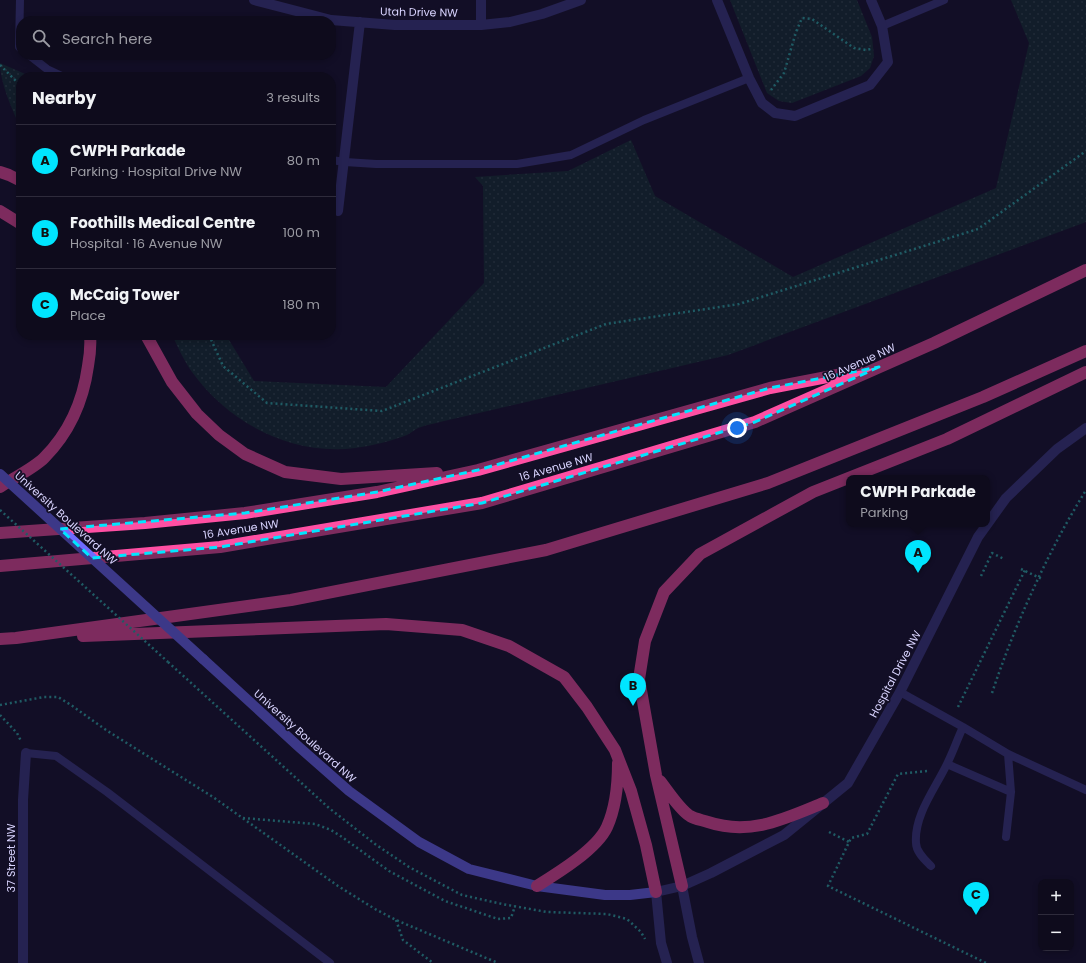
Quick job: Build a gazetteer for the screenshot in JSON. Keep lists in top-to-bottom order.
{
  "streets": {
    "highway": ["16 Avenue NW"],
    "street": [
      "Utah Drive NW",
      "University Boulevard NW",
      "Hospital Drive NW",
      "37 Street NW"
    ]
  },
  "crossings": [
    ["University Boulevard NW", "Hospital Drive NW"]
  ],
  "page": {
    "search": "Search here",
    "heading": ["Nearby", "3 results"],
    "list": [
      {
        "mark": "A",
        "name": "CWPH Parkade",
        "note": "Parking · Hospital Drive NW",
        "value": "80 m"
      },
      {
        "mark": "B",
        "name": "Foothills Medical Centre",
        "note": "Hospital · 16 Avenue NW",
        "value": "100 m"
      },
      {
        "mark": "C",
        "name": "McCaig Tower",
        "note": "Place",
        "value": "180 m"
      }
    ],
    "popup": ["CWPH Parkade", "Parking"],
    "pins": ["A", "B", "C"],
    "map_buttons": ["+", "−"]
  }
}
